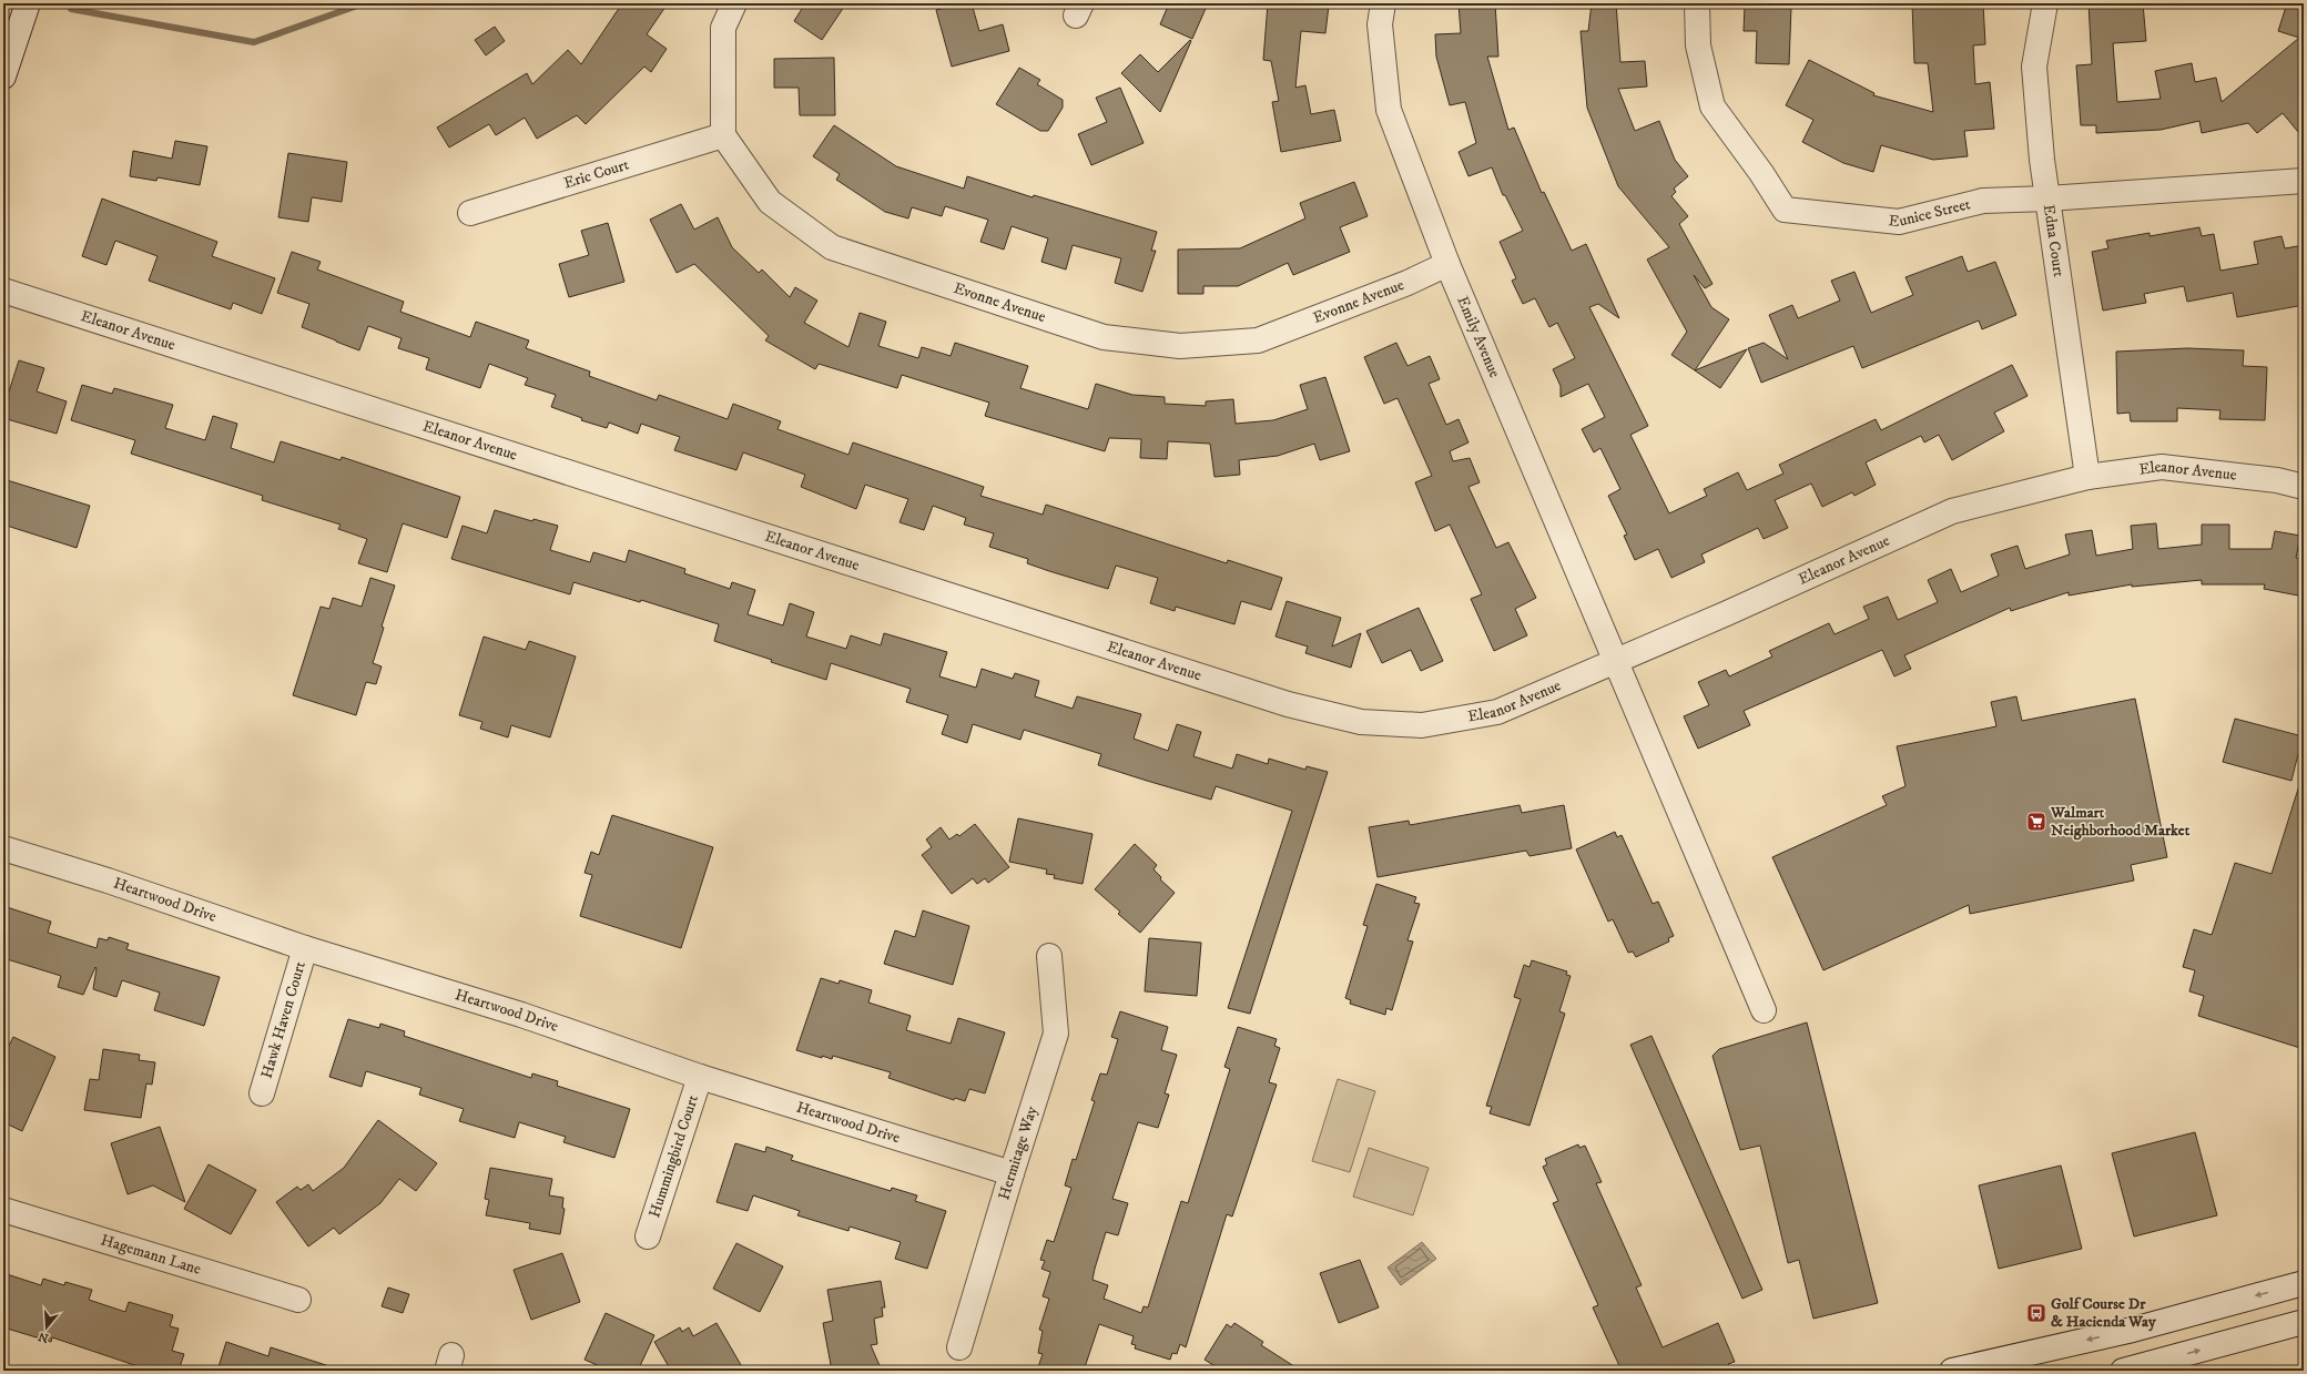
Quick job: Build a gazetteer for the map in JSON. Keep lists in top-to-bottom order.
{
  "streets": {
    "street": [
      "Eric Court",
      "Eunice Street",
      "Edna Court",
      "Evonne Avenue",
      "Eleanor Avenue",
      "Emily Avenue",
      "Heartwood Drive",
      "Hawk Haven Court",
      "Hermitage Way",
      "Hummingbird Court",
      "Hagemann Lane"
    ]
  },
  "crossings": [
    ["Eric Court", "Evonne Avenue"],
    ["Eunice Street", "Edna Court"],
    ["Edna Court", "Eleanor Avenue"],
    ["Evonne Avenue", "Emily Avenue"],
    ["Eleanor Avenue", "Emily Avenue"],
    ["Heartwood Drive", "Hawk Haven Court"],
    ["Heartwood Drive", "Hermitage Way"],
    ["Heartwood Drive", "Hummingbird Court"]
  ],
  "places": {
    "supermarket": ["Walmart Neighborhood Market"],
    "bus stop": ["Golf Course Dr & Hacienda Way"]
  },
  "north": "bottom"
}
